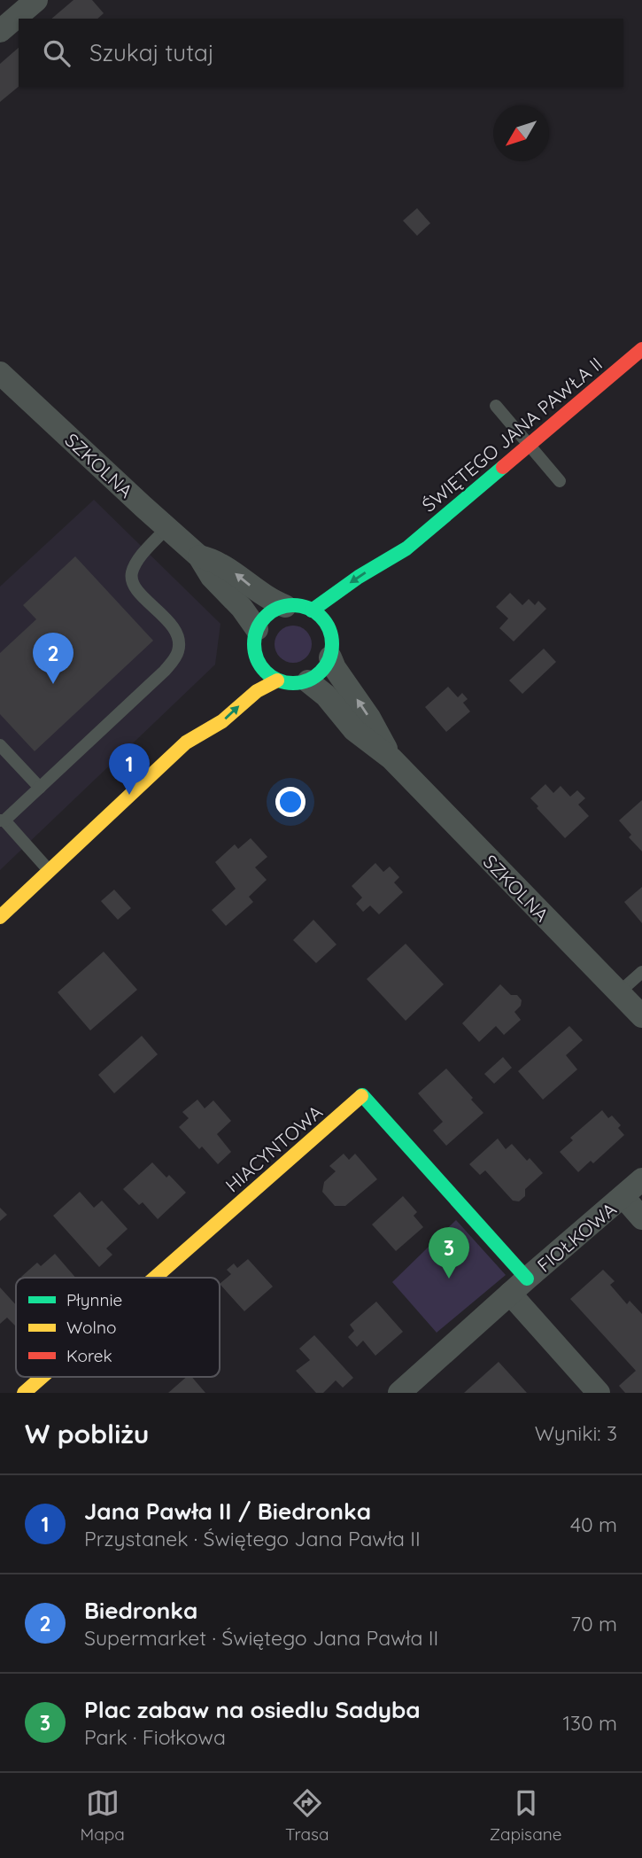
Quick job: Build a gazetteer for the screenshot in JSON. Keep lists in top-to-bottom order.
{
  "streets": {
    "street": [
      "ŚWIĘTEGO JANA PAWŁA II",
      "SZKOLNA",
      "HIACYNTOWA",
      "FIOŁKOWA"
    ]
  },
  "crossings": [
    ["ŚWIĘTEGO JANA PAWŁA II", "SZKOLNA"],
    ["HIACYNTOWA", "FIOŁKOWA"]
  ],
  "legend": ["Płynnie", "Wolno", "Korek"],
  "north": "bottom left",
  "page": {
    "search": "Szukaj tutaj",
    "pins": ["2", "1", "3"],
    "heading": ["W pobliżu", "Wyniki: 3"],
    "list": [
      {
        "mark": "1",
        "name": "Jana Pawła II / Biedronka",
        "note": "Przystanek · Świętego Jana Pawła II",
        "value": "40 m"
      },
      {
        "mark": "2",
        "name": "Biedronka",
        "note": "Supermarket · Świętego Jana Pawła II",
        "value": "70 m"
      },
      {
        "mark": "3",
        "name": "Plac zabaw na osiedlu Sadyba",
        "note": "Park · Fiołkowa",
        "value": "130 m"
      }
    ],
    "nav": ["Mapa", "Trasa", "Zapisane"]
  }
}
